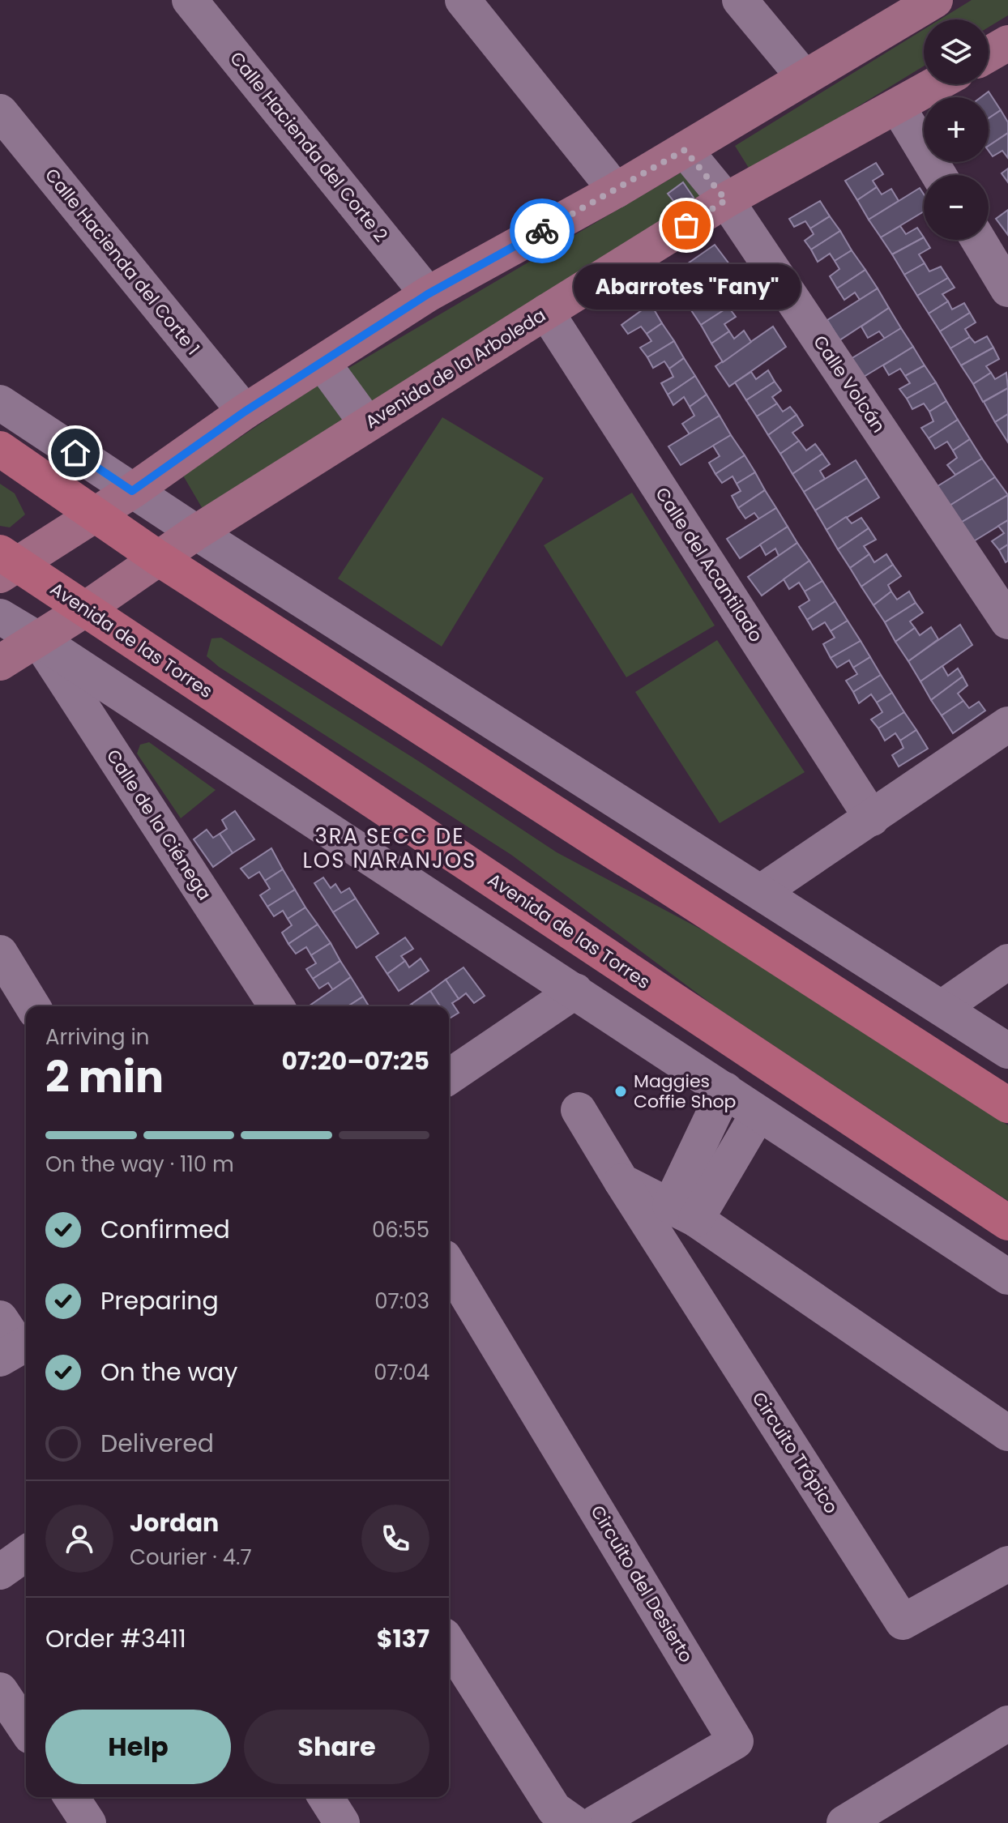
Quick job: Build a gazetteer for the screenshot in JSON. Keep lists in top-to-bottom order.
{
  "streets": {
    "main road": ["Avenida de la Arboleda", "Avenida de las Torres"],
    "street": [
      "Calle Hacienda del Corte 2",
      "Calle Hacienda del Corte 1",
      "Calle Volcán",
      "Calle del Acantilado",
      "Calle de la Ciénega",
      "Circuito Trópico",
      "Circuito del Desierto"
    ]
  },
  "crossings": [
    ["Avenida de la Arboleda", "Calle Volcán"],
    ["Avenida de la Arboleda", "Calle del Acantilado"],
    ["Avenida de la Arboleda", "Avenida de las Torres"],
    ["Avenida de la Arboleda", "Calle de la Ciénega"]
  ],
  "districts": ["3RA SECC DE LOS NARANJOS"],
  "places": ["Abarrotes \"Fany\"", "Maggies Coffie Shop"],
  "page": {
    "map_buttons": ["+", "−"],
    "bubble": "Abarrotes \"Fany\"",
    "heading": ["2 min", "Arriving in", "07:20–07:25"],
    "panel": [
      "Jordan",
      "Courier · 4.7",
      "Order #3411",
      "$137"
    ],
    "bar": "On the way · 110 m",
    "list": [
      ["Confirmed", "06:55"],
      ["Preparing", "07:03"],
      ["On the way", "07:04"],
      "Delivered"
    ],
    "buttons": ["Help", "Share"]
  }
}
